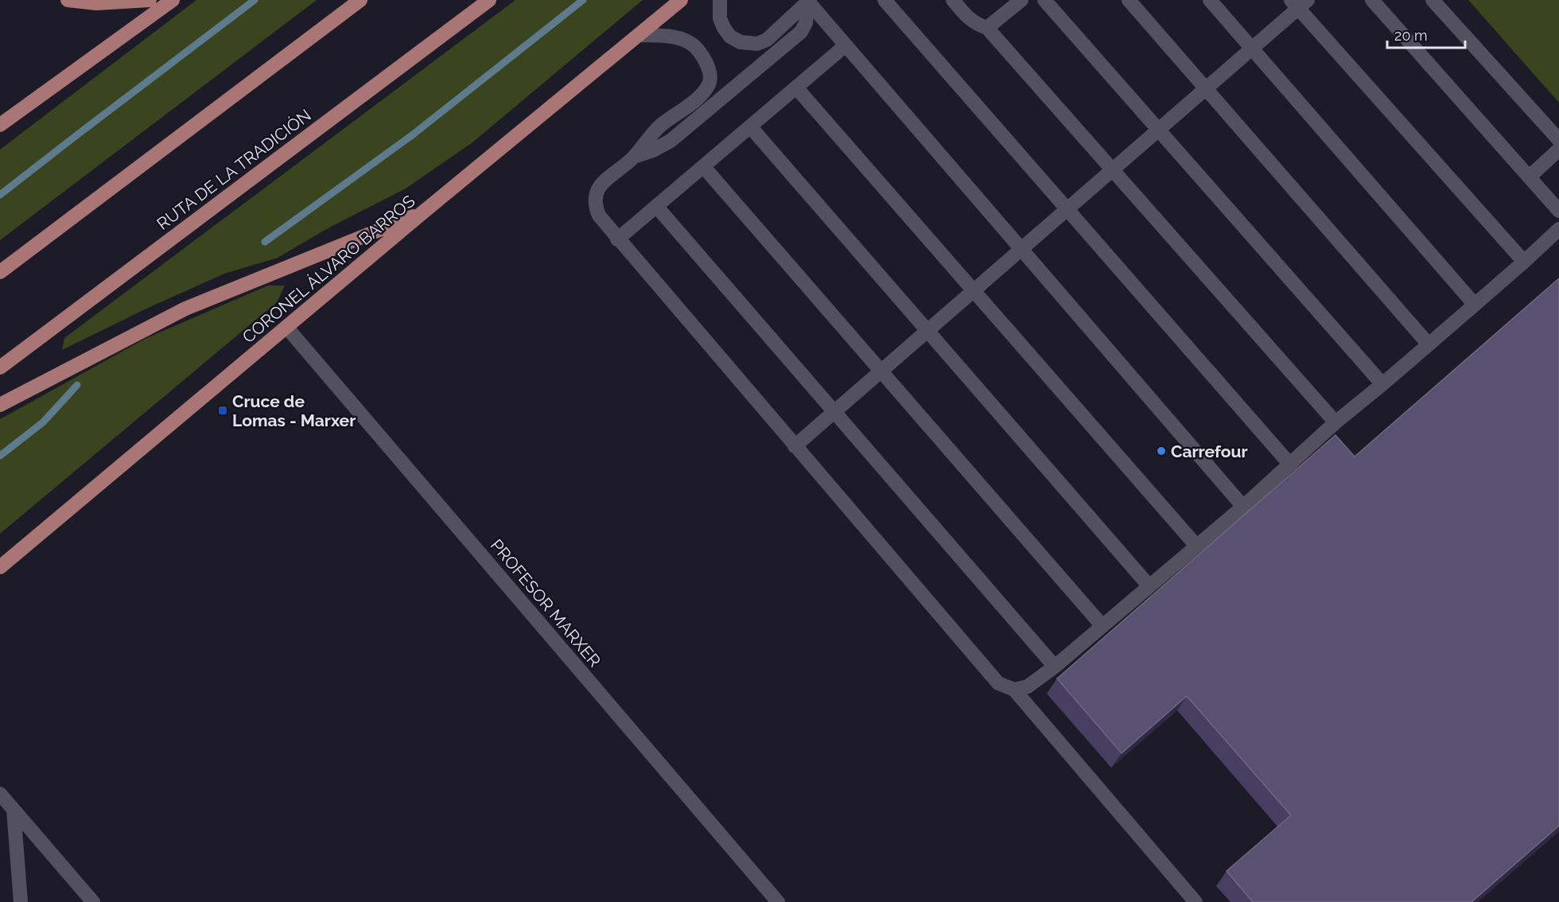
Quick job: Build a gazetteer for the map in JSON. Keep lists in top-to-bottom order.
{
  "streets": {
    "main road": ["RUTA DE LA TRADICIÓN", "CORONEL ÁLVARO BARROS"],
    "street": ["PROFESOR MARXER"]
  },
  "crossings": [
    ["CORONEL ÁLVARO BARROS", "PROFESOR MARXER"]
  ],
  "places": {
    "transit": ["Cruce de Lomas - Marxer"],
    "other": ["Carrefour"]
  },
  "scale_bar": "20 m"
}
